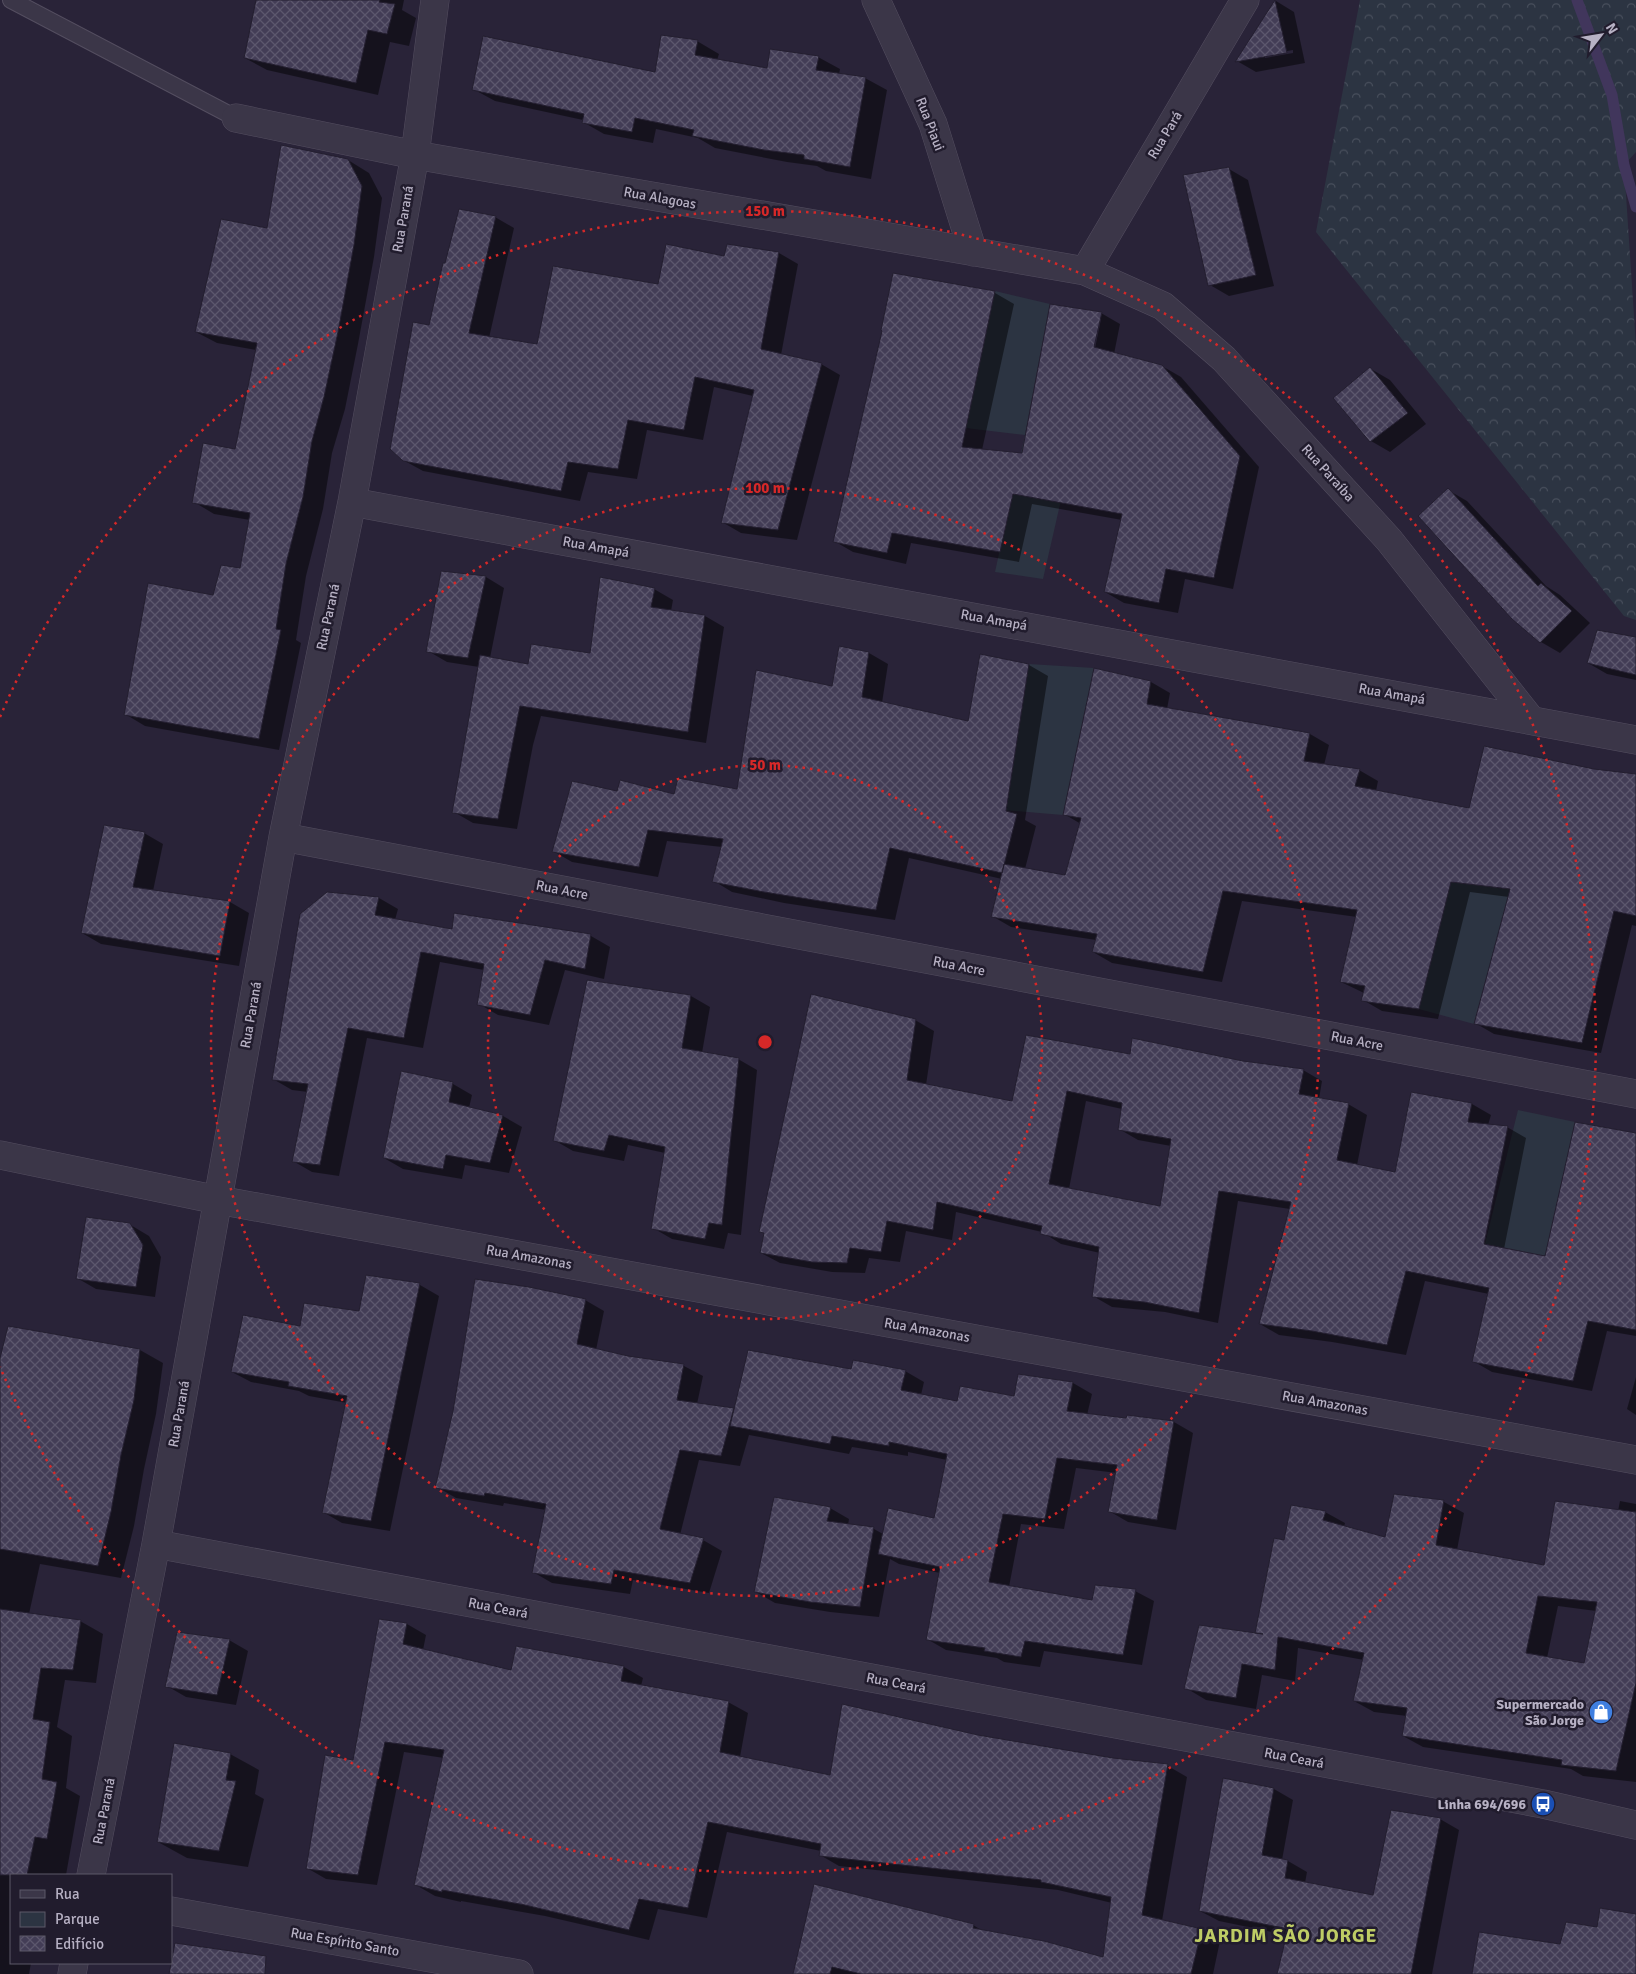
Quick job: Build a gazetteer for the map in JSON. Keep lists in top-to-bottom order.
{
  "streets": {
    "street": [
      "Rua Piaui",
      "Rua Pará",
      "Rua Alagoas",
      "Rua Paraná",
      "Rua Paraíba",
      "Rua Amapá",
      "Rua Acre",
      "Rua Amazonas",
      "Rua Ceará",
      "Rua Espírito Santo"
    ]
  },
  "crossings": [
    ["Rua Piaui", "Rua Alagoas"],
    ["Rua Pará", "Rua Alagoas"],
    ["Rua Pará", "Rua Paraíba"],
    ["Rua Alagoas", "Rua Paraná"],
    ["Rua Alagoas", "Rua Paraíba"],
    ["Rua Paraná", "Rua Amapá"],
    ["Rua Paraná", "Rua Acre"],
    ["Rua Paraná", "Rua Amazonas"],
    ["Rua Paraná", "Rua Ceará"],
    ["Rua Paraíba", "Rua Amapá"]
  ],
  "districts": ["JARDIM SÃO JORGE"],
  "places": {
    "shop": ["Supermercado São Jorge"],
    "bus stop": ["Linha 694/696"]
  },
  "legend": ["Rua", "Parque", "Edifício"],
  "north": "top right",
  "rings": ["150 m", "100 m", "50 m"]
}
